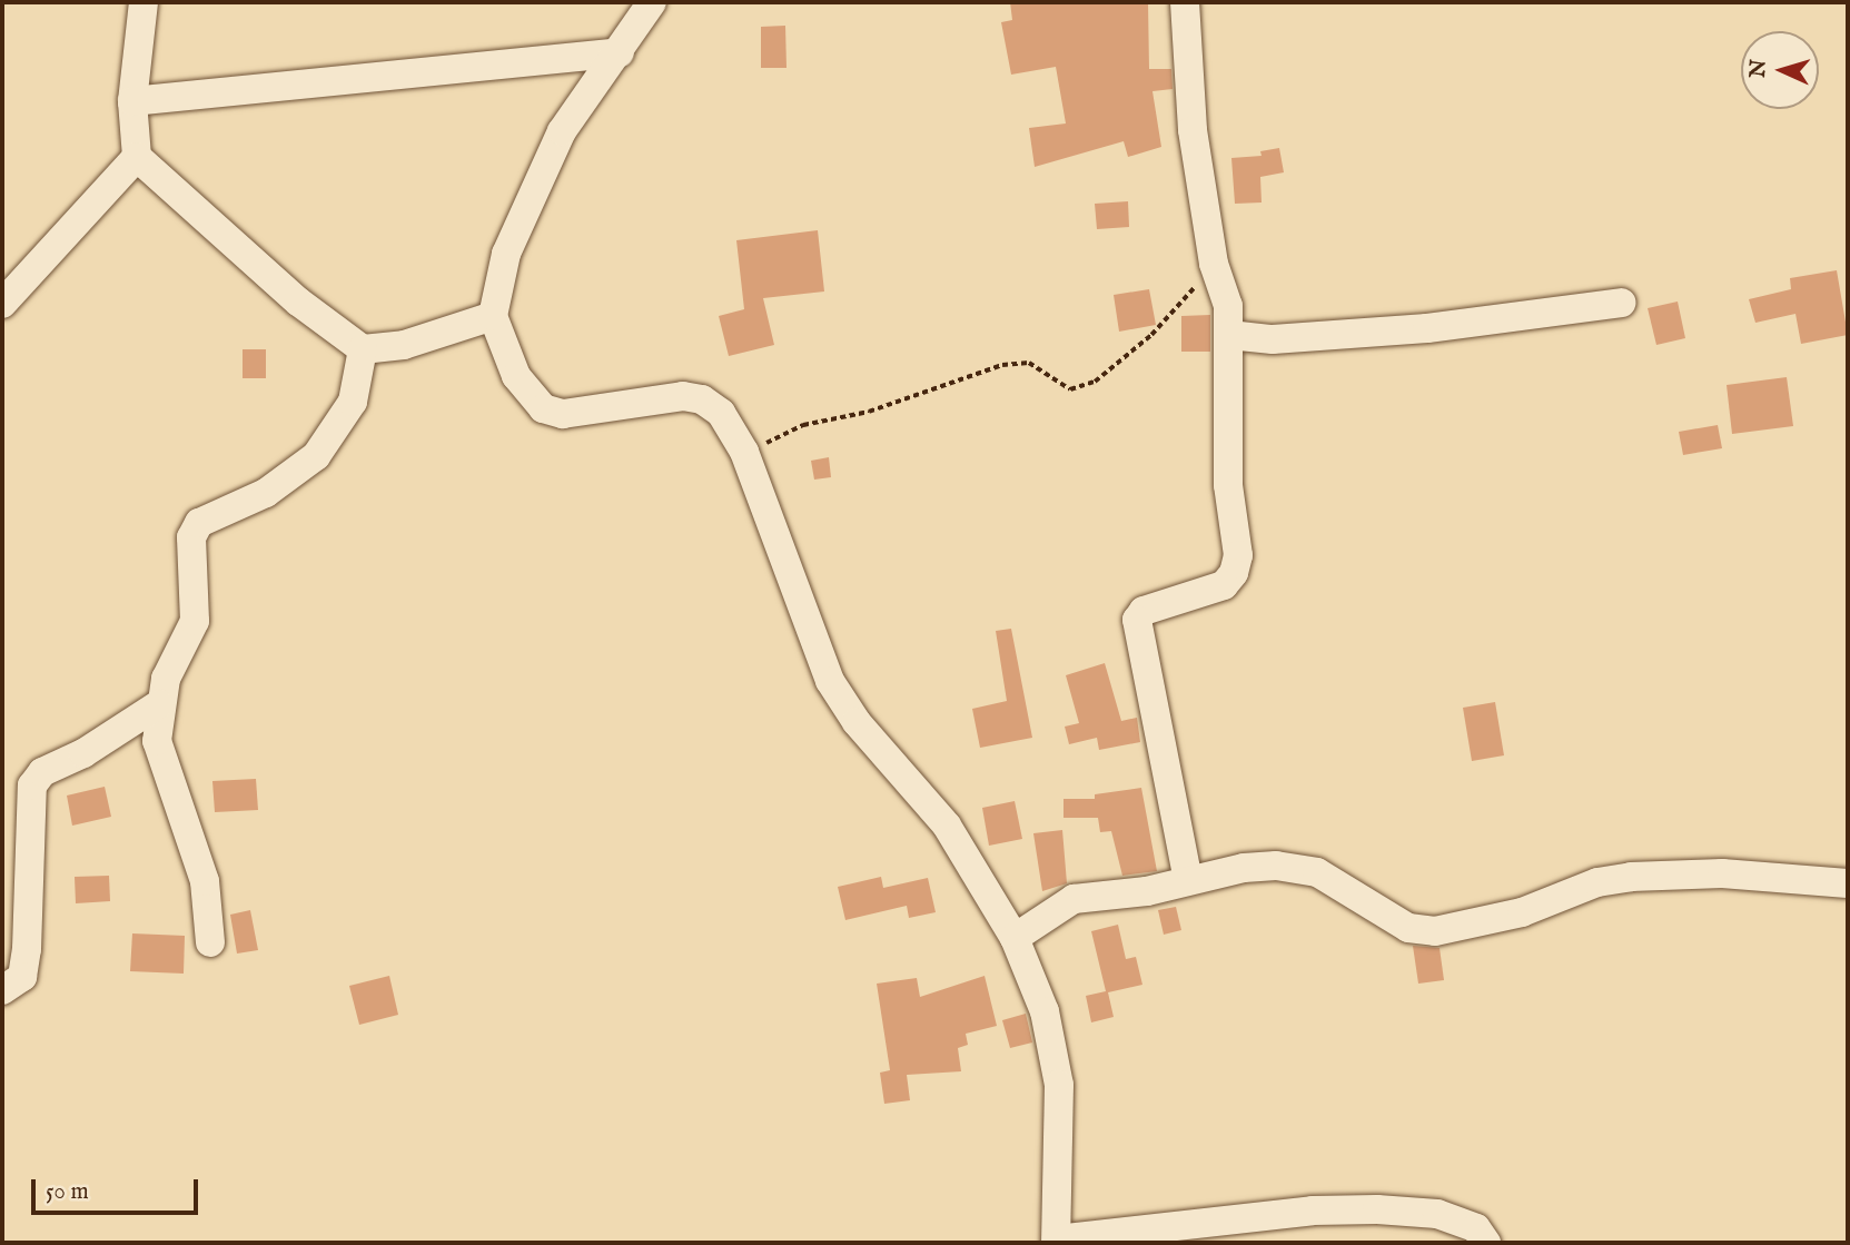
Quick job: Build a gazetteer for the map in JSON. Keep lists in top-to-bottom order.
{
  "scale_bar": "50 m",
  "north": "left"
}
